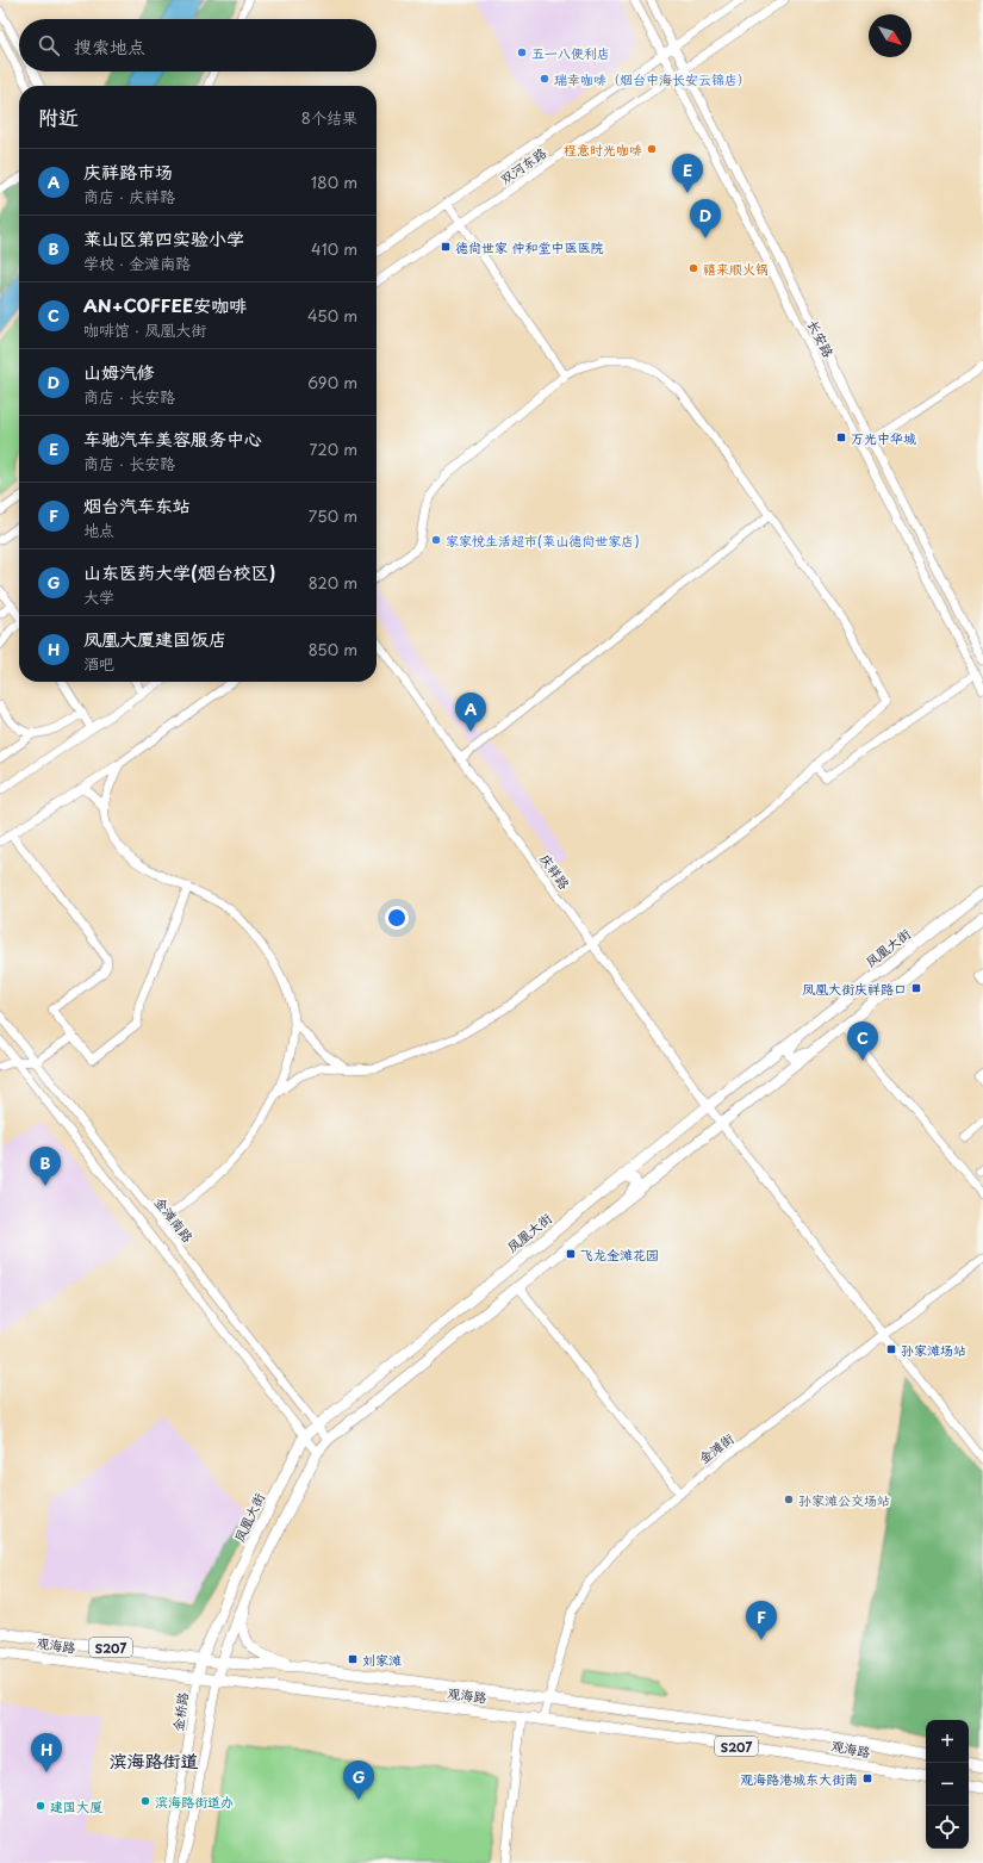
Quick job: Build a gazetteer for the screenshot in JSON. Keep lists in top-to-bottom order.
{
  "streets": {
    "main road": ["凤凰大街", "观海路", "S207"],
    "street": [
      "双河东路",
      "长安路",
      "庆祥路",
      "金滩南路",
      "金滩街",
      "金桥路"
    ]
  },
  "crossings": [
    ["双河东路", "长安路"],
    ["庆祥路", "凤凰大街"],
    ["庆祥路", "金滩街"],
    ["凤凰大街", "金滩南路"],
    ["凤凰大街", "观海路"],
    ["凤凰大街", "金桥路"],
    ["金滩街", "观海路"],
    ["观海路", "金桥路"]
  ],
  "districts": ["滨海路街道"],
  "places": {
    "other": [
      "五一八便利店",
      "瑞幸咖啡（烟台中海长安云锦店）",
      "程意时光咖啡",
      "禧来顺火锅",
      "家家悦生活超市(莱山德尚世家店)",
      "孙家滩公交场站",
      "滨海路街道办",
      "建国大厦"
    ],
    "transit": [
      "德尚世家 仲和堂中医医院",
      "万光中华城",
      "凤凰大街庆祥路口",
      "飞龙金滩花园",
      "孙家滩场站",
      "刘家滩",
      "观海路港城东大街南"
    ]
  },
  "north": "bottom right",
  "page": {
    "search": "搜索地点",
    "heading": ["附近", "8个结果"],
    "list": [
      {
        "mark": "A",
        "name": "庆祥路市场",
        "note": "商店 · 庆祥路",
        "value": "180 m"
      },
      {
        "mark": "B",
        "name": "莱山区第四实验小学",
        "note": "学校 · 金滩南路",
        "value": "410 m"
      },
      {
        "mark": "C",
        "name": "AN+COFFEE安咖啡",
        "note": "咖啡馆 · 凤凰大街",
        "value": "450 m"
      },
      {
        "mark": "D",
        "name": "山姆汽修",
        "note": "商店 · 长安路",
        "value": "690 m"
      },
      {
        "mark": "E",
        "name": "车驰汽车美容服务中心",
        "note": "商店 · 长安路",
        "value": "720 m"
      },
      {
        "mark": "F",
        "name": "烟台汽车东站",
        "note": "地点",
        "value": "750 m"
      },
      {
        "mark": "G",
        "name": "山东医药大学(烟台校区)",
        "note": "大学",
        "value": "820 m"
      },
      {
        "mark": "H",
        "name": "凤凰大厦建国饭店",
        "note": "酒吧",
        "value": "850 m"
      }
    ],
    "pins": [
      "E",
      "D",
      "A",
      "C",
      "B",
      "F",
      "H",
      "G"
    ],
    "map_buttons": ["+", "−"]
  }
}
